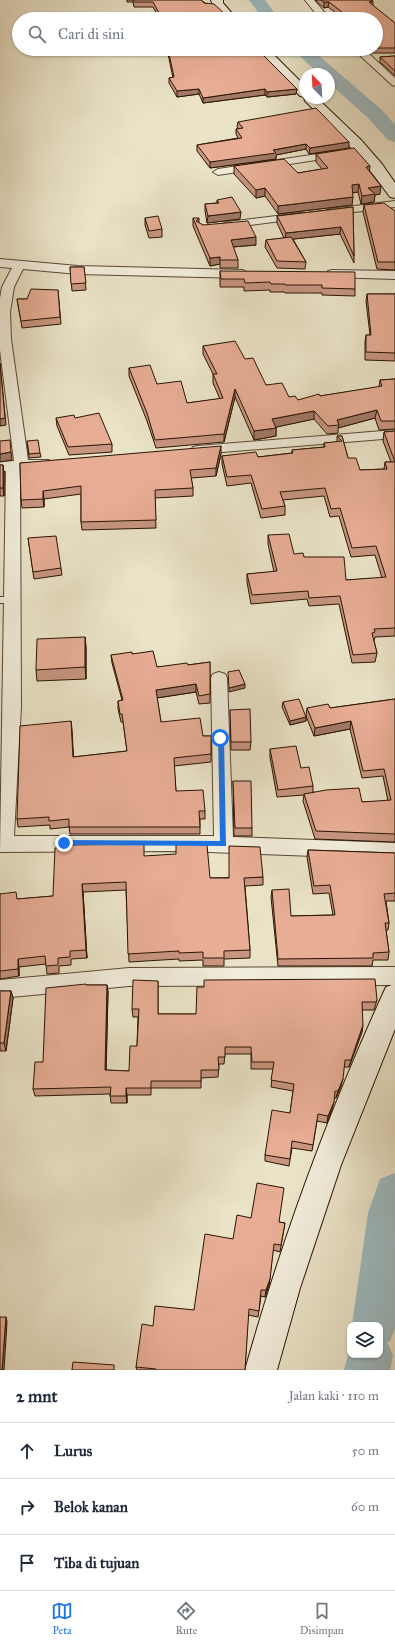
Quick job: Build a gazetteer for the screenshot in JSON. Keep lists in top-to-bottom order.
{
  "north": "top left",
  "page": {
    "search": "Cari di sini",
    "heading": ["2 mnt", "Jalan kaki · 110 m"],
    "list": [
      ["Lurus", "50 m"],
      ["Belok kanan", "60 m"],
      "Tiba di tujuan"
    ],
    "nav": ["Peta", "Rute", "Disimpan"]
  }
}
